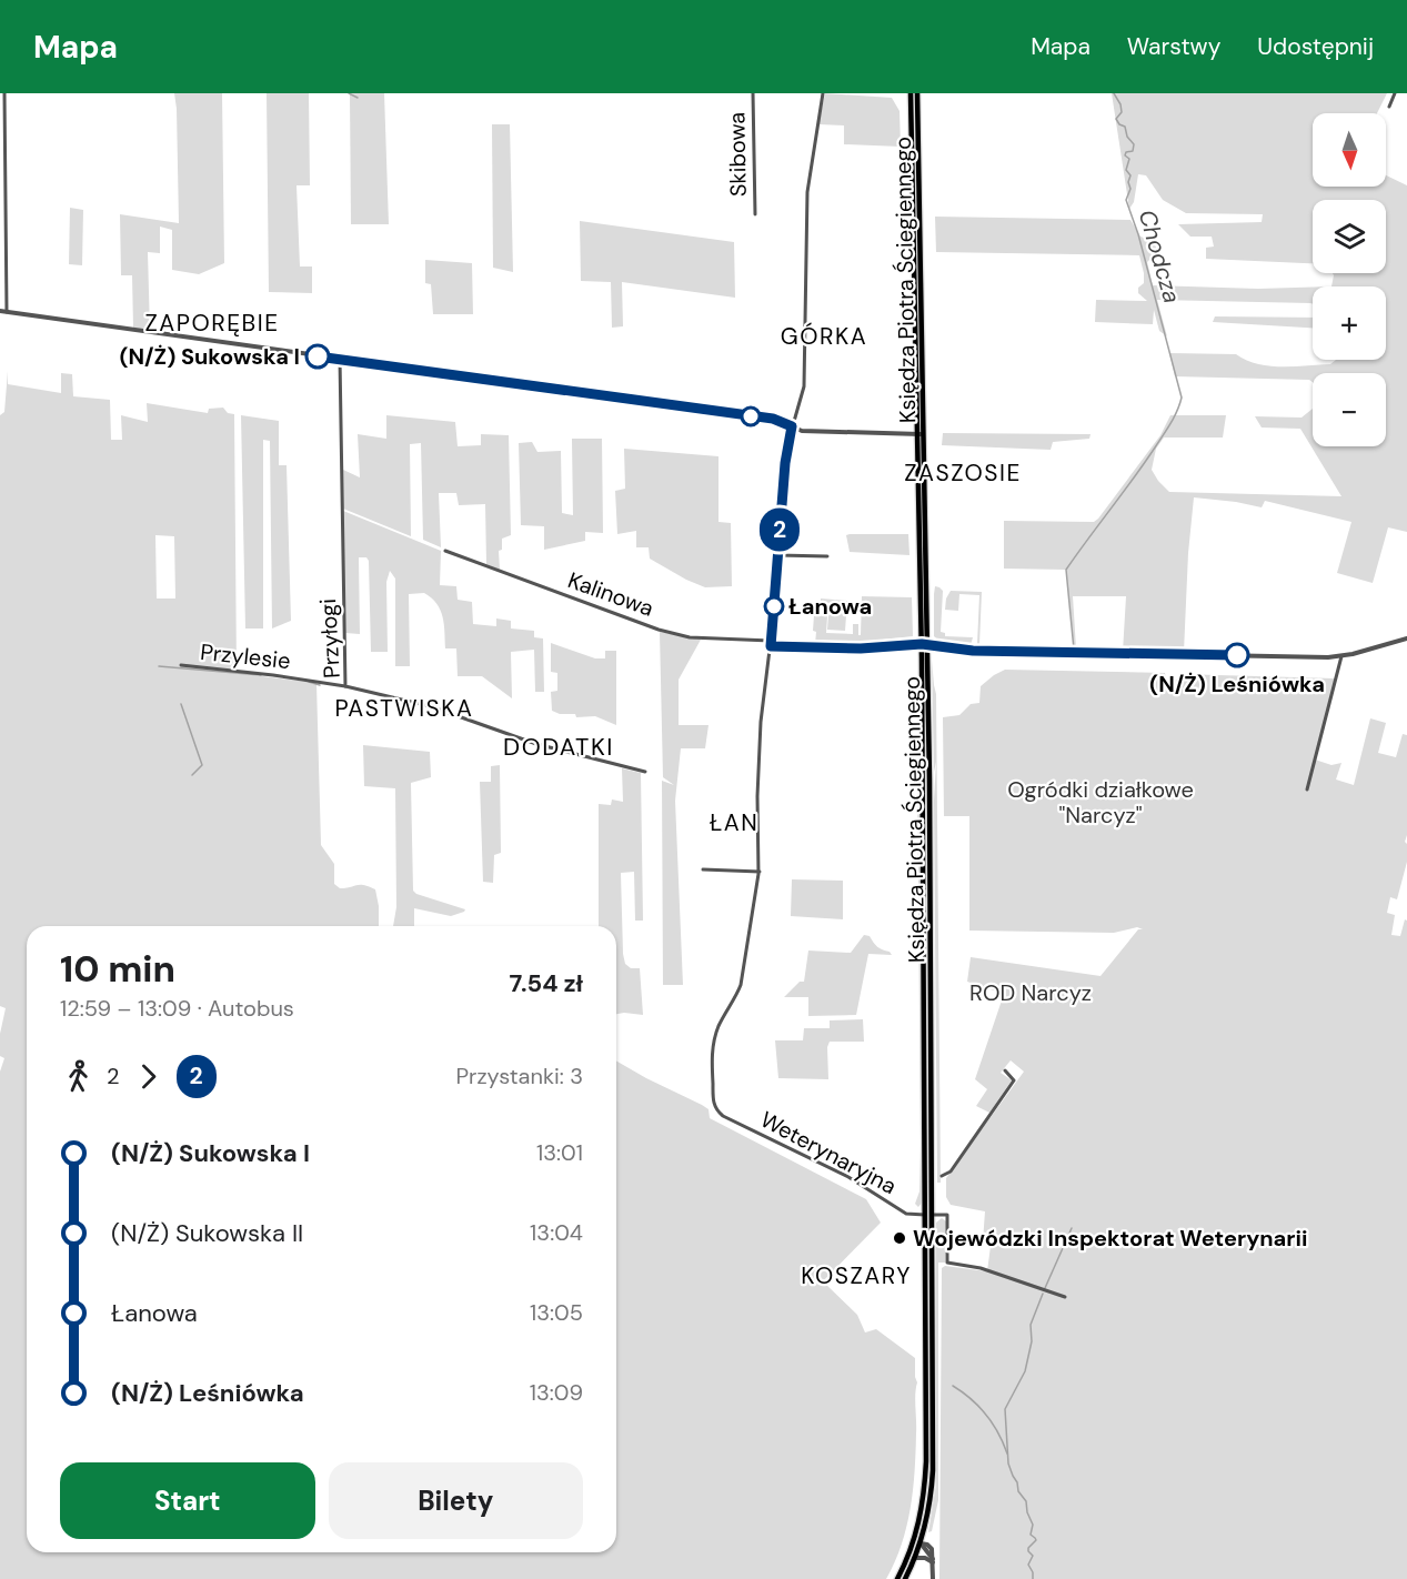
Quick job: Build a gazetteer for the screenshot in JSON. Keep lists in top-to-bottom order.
{
  "streets": {
    "main road": ["Księdza Piotra Ściegiennego"],
    "street": [
      "Skibowa",
      "Kalinowa",
      "Przyłogi",
      "Przylesie",
      "Weterynaryjna"
    ]
  },
  "crossings": [
    ["Księdza Piotra Ściegiennego", "Kalinowa"],
    ["Księdza Piotra Ściegiennego", "Weterynaryjna"],
    ["Przyłogi", "Przylesie"]
  ],
  "districts": [
    "ZAPORĘBIE",
    "GÓRKA",
    "ZASZOSIE",
    "PASTWISKA",
    "DODATKI",
    "ŁAN",
    "KOSZARY"
  ],
  "water": ["Chodcza"],
  "parks": ["Ogródki działkowe \"Narcyz\"", "ROD Narcyz"],
  "places": [
    "(N/Ż) Sukowska I",
    "Łanowa",
    "(N/Ż) Leśniówka",
    "Wojewódzki Inspektorat Weterynarii"
  ],
  "lines": ["bus line 2"],
  "north": "bottom",
  "page": {
    "header": "Mapa",
    "nav": ["Mapa", "Warstwy", "Udostępnij"],
    "on_map": "2",
    "map_buttons": ["+", "−"],
    "heading": ["10 min", "12:59 – 13:09 · Autobus", "7.54 zł"],
    "legs": ["2", "2", "Przystanki: 3"],
    "list": [
      {
        "name": "(N/Ż) Sukowska I",
        "value": "13:01"
      },
      {
        "name": "(N/Ż) Sukowska II",
        "value": "13:04"
      },
      {
        "name": "Łanowa",
        "value": "13:05"
      },
      {
        "name": "(N/Ż) Leśniówka",
        "value": "13:09"
      }
    ],
    "buttons": ["Start", "Bilety"]
  }
}
